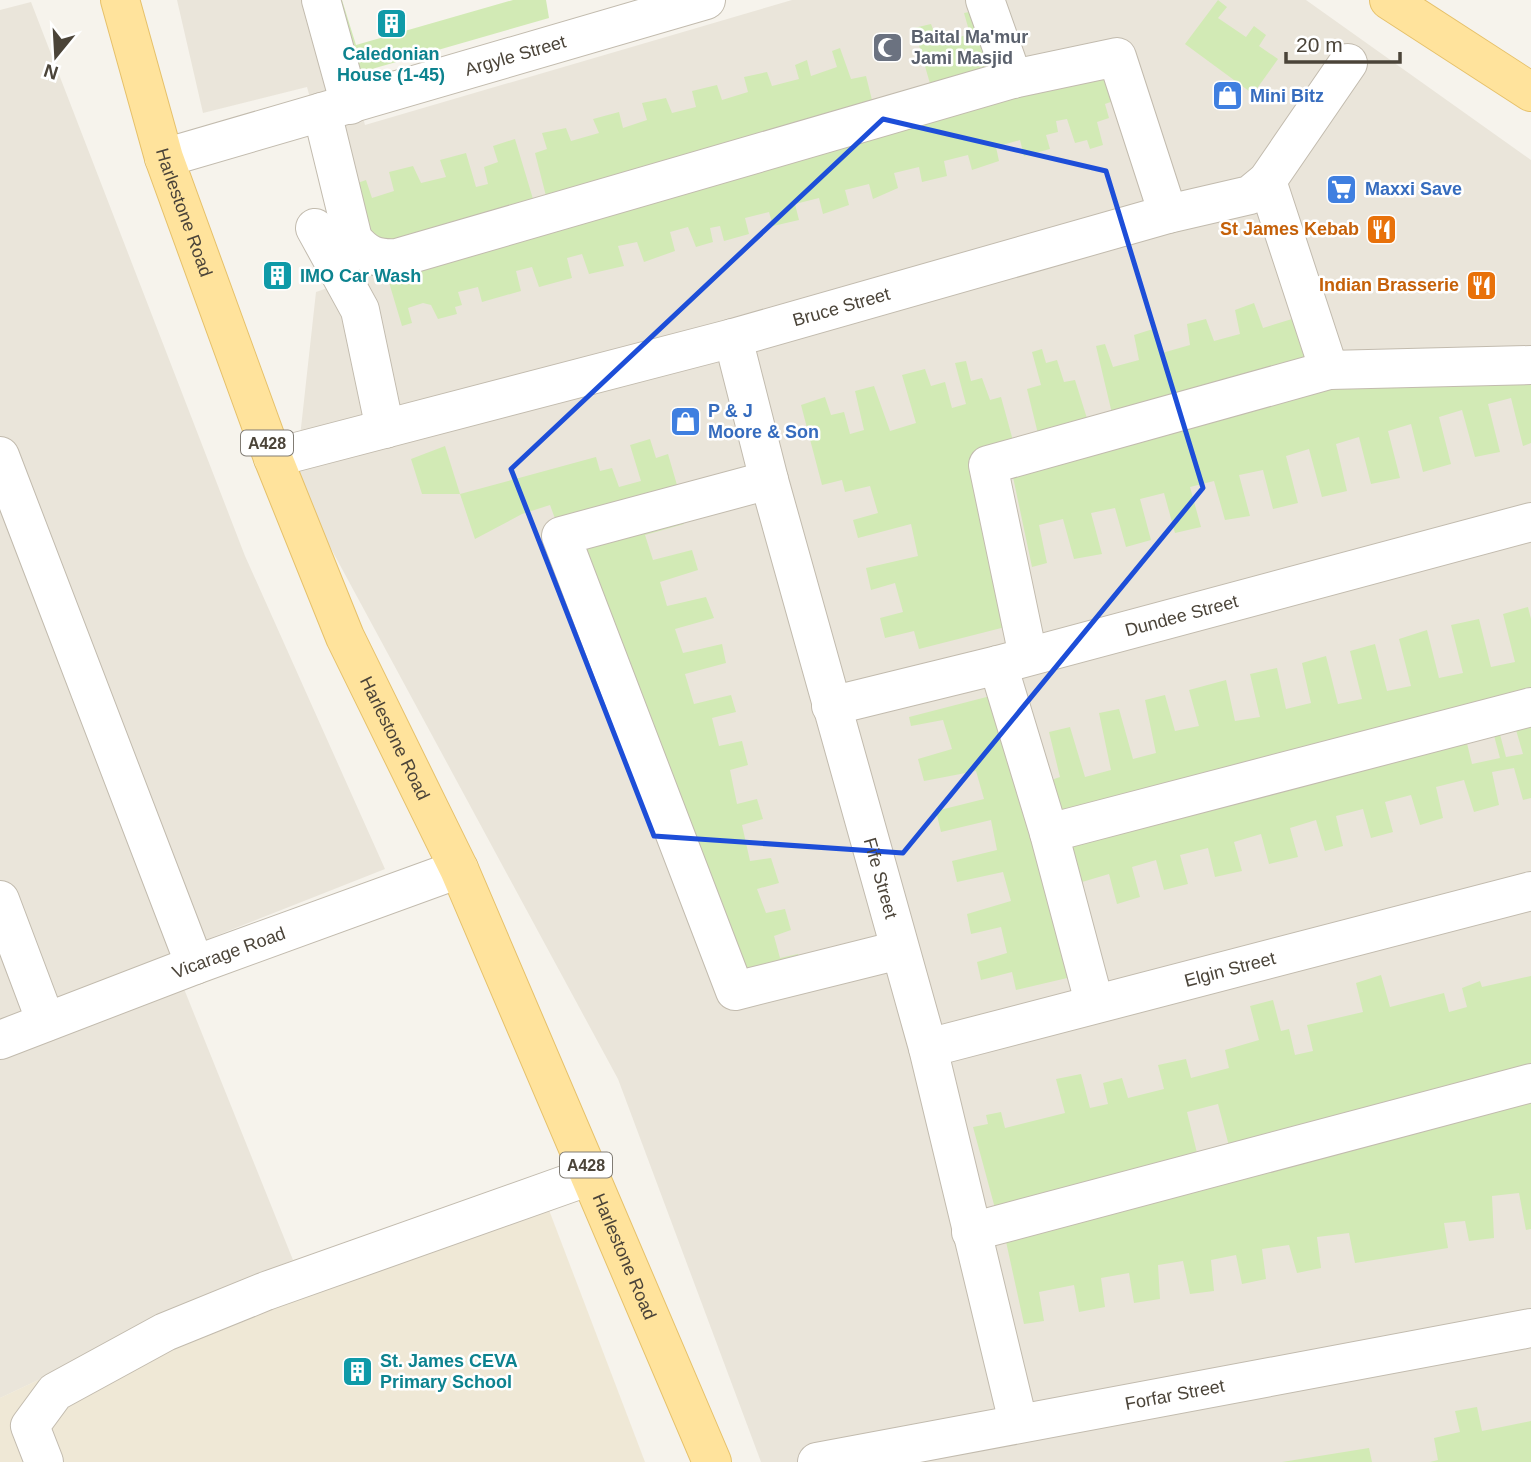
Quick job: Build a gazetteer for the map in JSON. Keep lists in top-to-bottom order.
{
  "streets": {
    "main road": ["Harlestone Road", "A428"],
    "street": [
      "Argyle Street",
      "Bruce Street",
      "Dundee Street",
      "Fife Street",
      "Vicarage Road",
      "Elgin Street",
      "Forfar Street"
    ]
  },
  "crossings": [
    ["Argyle Street", "Harlestone Road"],
    ["Harlestone Road", "Bruce Street"],
    ["Harlestone Road", "Vicarage Road"],
    ["Bruce Street", "Fife Street"],
    ["Dundee Street", "Fife Street"],
    ["Fife Street", "Elgin Street"],
    ["Fife Street", "Forfar Street"]
  ],
  "places": {
    "building": ["Caledonian House (1-45)", "IMO Car Wash", "St. James CEVA Primary School"],
    "mosque": ["Baital Ma'mur Jami Masjid"],
    "shop": ["Mini Bitz", "P & J Moore & Son"],
    "supermarket": ["Maxxi Save"],
    "restaurant": ["St James Kebab", "Indian Brasserie"]
  },
  "scale_bar": "20 m",
  "north": "bottom"
}
